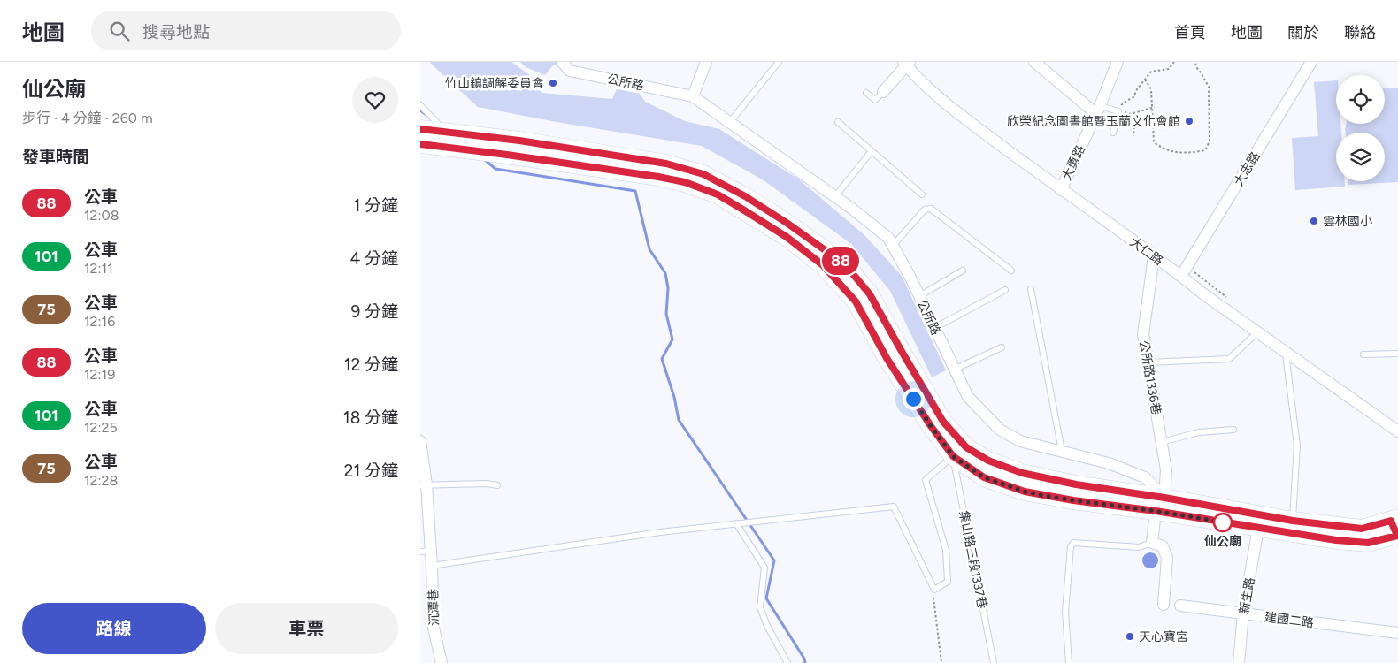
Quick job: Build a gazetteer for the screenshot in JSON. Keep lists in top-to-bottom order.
{
  "streets": {
    "street": [
      "公所路",
      "大勇路",
      "大忠路",
      "大仁路",
      "公所路1336巷",
      "新生路",
      "沉潭巷",
      "建國二路"
    ],
    "lane": ["集山路三段1337巷"]
  },
  "crossings": [
    ["公所路", "公所路1336巷"],
    ["大勇路", "大仁路"],
    ["大忠路", "大仁路"],
    ["大仁路", "公所路1336巷"],
    ["新生路", "建國二路"]
  ],
  "places": [
    "竹山鎮調解委員會",
    "欣榮紀念圖書館暨玉蘭文化會館",
    "雲林國小",
    "仙公廟",
    "天心寶宮"
  ],
  "lines": ["bus line 88"],
  "page": {
    "header": "地圖",
    "search": "搜尋地點",
    "nav": [
      "首頁",
      "地圖",
      "關於",
      "聯絡"
    ],
    "heading": [
      ["仙公廟", "步行 · 4 分鐘 · 260 m"],
      "發車時間"
    ],
    "on_map": "88",
    "list": [
      {
        "mark": "88",
        "name": "公車",
        "note": "12:08",
        "value": "1 分鐘"
      },
      {
        "mark": "101",
        "name": "公車",
        "note": "12:11",
        "value": "4 分鐘"
      },
      {
        "mark": "75",
        "name": "公車",
        "note": "12:16",
        "value": "9 分鐘"
      },
      {
        "mark": "88",
        "name": "公車",
        "note": "12:19",
        "value": "12 分鐘"
      },
      {
        "mark": "101",
        "name": "公車",
        "note": "12:25",
        "value": "18 分鐘"
      },
      {
        "mark": "75",
        "name": "公車",
        "note": "12:28",
        "value": "21 分鐘"
      }
    ],
    "buttons": ["路線", "車票"]
  }
}
